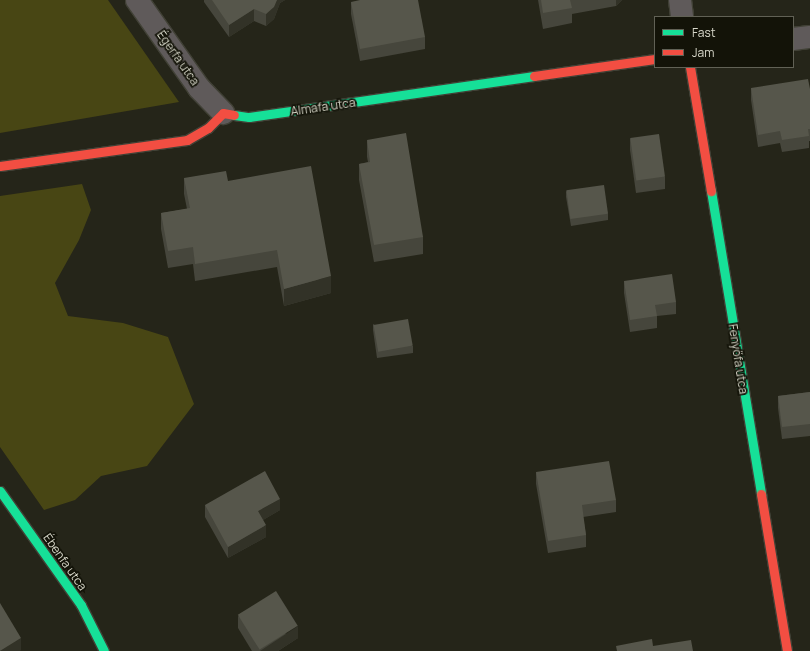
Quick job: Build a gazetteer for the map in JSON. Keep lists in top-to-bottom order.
{
  "streets": {
    "street": [
      "Égerfa utca",
      "Almafa utca",
      "Fenyőfa utca",
      "Ébenfa utca"
    ]
  },
  "crossings": [
    ["Égerfa utca", "Almafa utca"]
  ],
  "legend": ["Fast", "Jam"]
}
